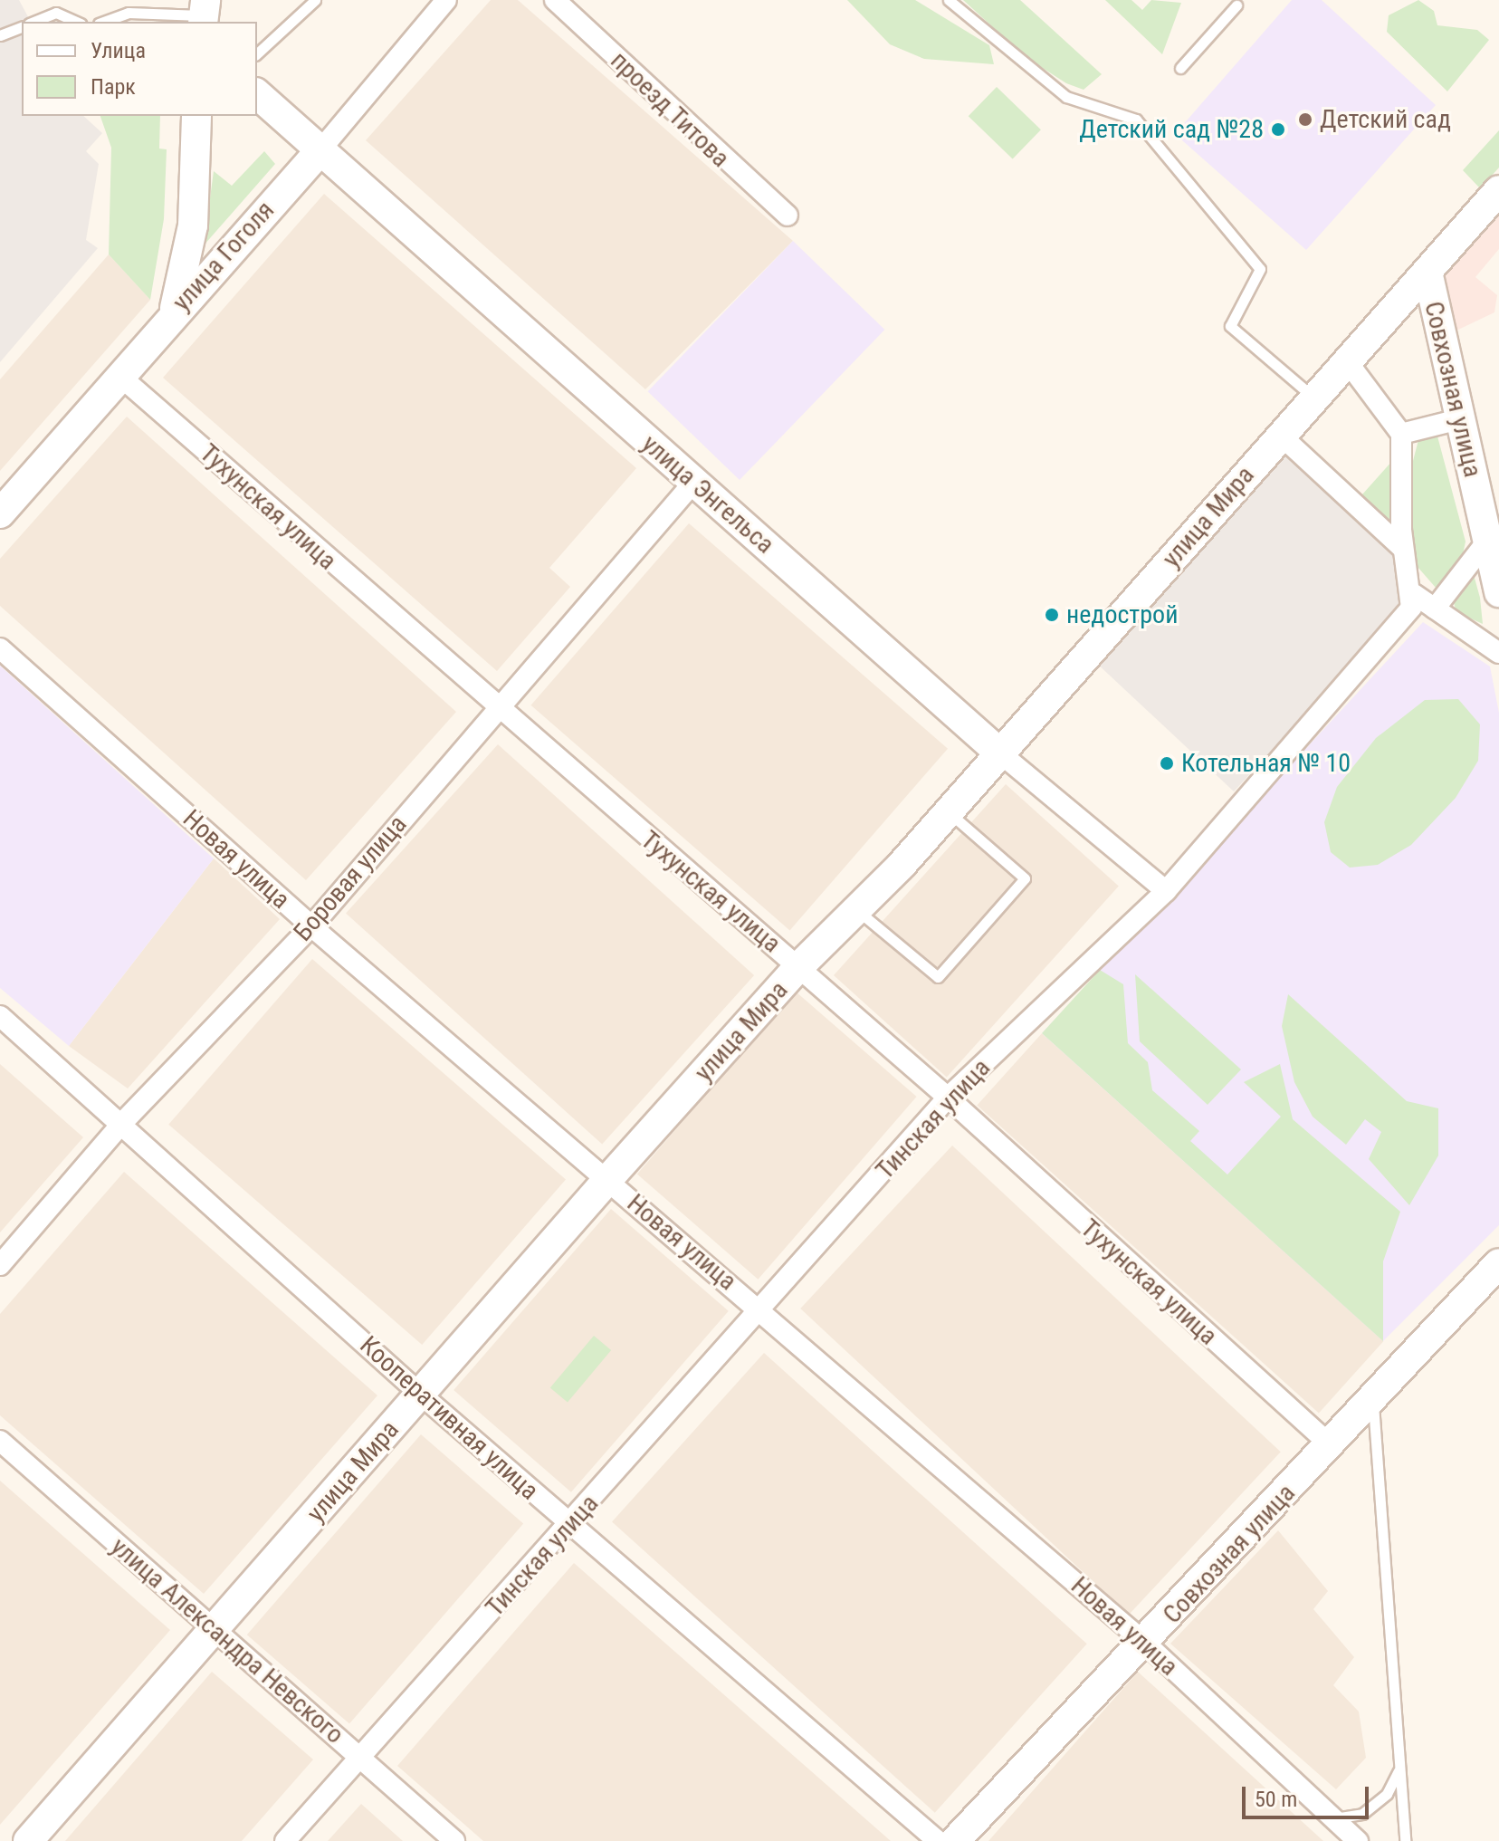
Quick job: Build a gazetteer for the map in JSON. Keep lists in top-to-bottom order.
{
  "streets": {
    "main road": [
      "улица Гоголя",
      "Совхозная улица",
      "улица Энгельса",
      "улица Мира"
    ],
    "street": [
      "проезд Титова",
      "Тухунская улица",
      "Новая улица",
      "Боровая улица",
      "Тинская улица",
      "Кооперативная улица",
      "улица Александра Невского"
    ]
  },
  "crossings": [
    ["улица Гоголя", "улица Энгельса"],
    ["улица Гоголя", "Тухунская улица"],
    ["Совхозная улица", "Тухунская улица"],
    ["Совхозная улица", "улица Мира"],
    ["Совхозная улица", "Новая улица"],
    ["улица Энгельса", "улица Мира"],
    ["улица Энгельса", "Боровая улица"],
    ["улица Энгельса", "Тинская улица"],
    ["Тухунская улица", "улица Мира"],
    ["Тухунская улица", "Боровая улица"],
    ["Тухунская улица", "Тинская улица"],
    ["улица Мира", "Новая улица"],
    ["улица Мира", "Кооперативная улица"],
    ["улица Мира", "улица Александра Невского"],
    ["Новая улица", "Боровая улица"],
    ["Новая улица", "Тинская улица"],
    ["Боровая улица", "Кооперативная улица"],
    ["Тинская улица", "Кооперативная улица"],
    ["Тинская улица", "улица Александра Невского"]
  ],
  "places": [
    "Детский сад",
    "Детский сад №28",
    "недострой",
    "Котельная № 10"
  ],
  "legend": ["Улица", "Парк"],
  "scale_bar": "50 m"
}
